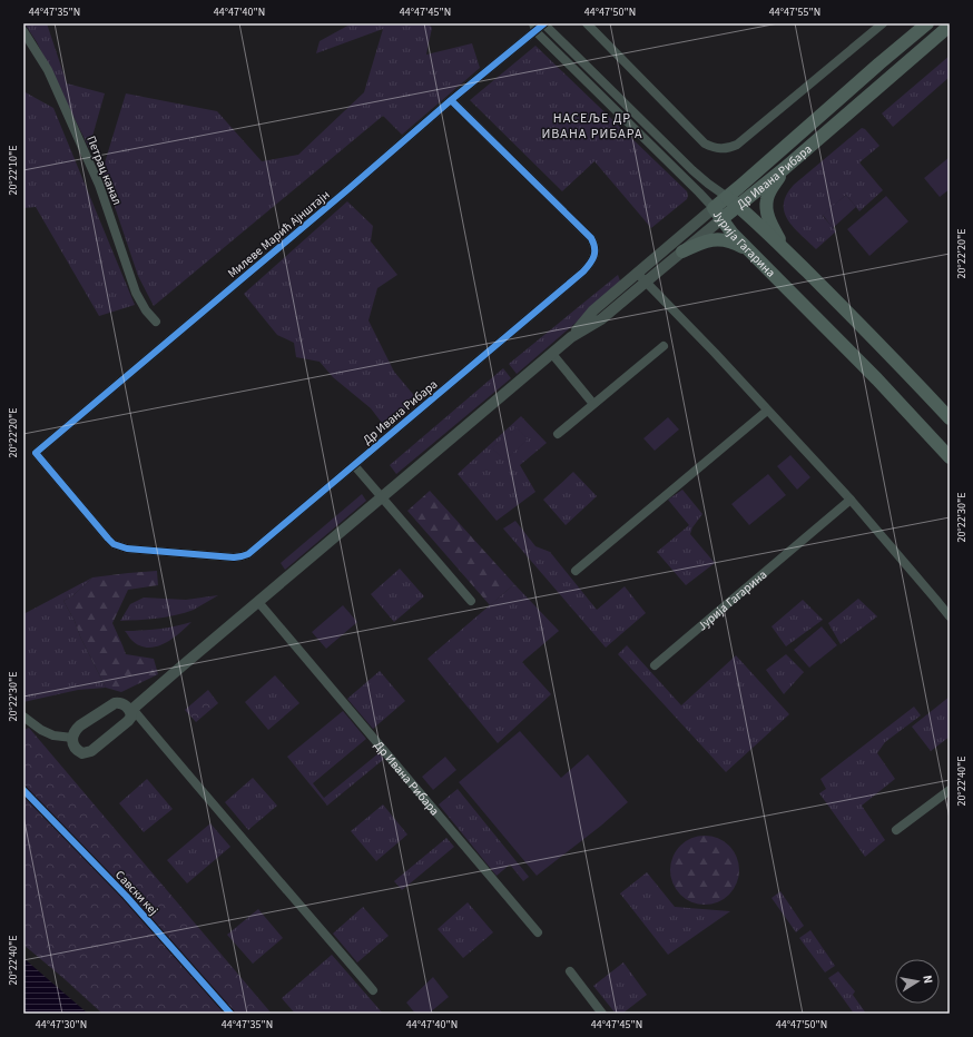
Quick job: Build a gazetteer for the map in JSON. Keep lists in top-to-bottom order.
{
  "streets": {
    "main road": ["Др Ивана Рибара", "Јурија Гагарина"],
    "street": ["Петрац канал", "Милеве Марић Ајнштајн"],
    "cycle path": ["Савски кеј"]
  },
  "crossings": [
    ["Др Ивана Рибара", "Милеве Марић Ајнштајн"],
    ["Др Ивана Рибара", "Јурија Гагарина"],
    ["Милеве Марић Ајнштајн", "Јурија Гагарина"]
  ],
  "districts": ["НАСЕЉЕ ДР ИВАНА РИБАРА"],
  "north": "right",
  "coordinates": [
    "44°47'35\"N",
    "44°47'40\"N",
    "44°47'45\"N",
    "44°47'50\"N",
    "44°47'55\"N",
    "20°22'10\"E",
    "20°22'20\"E",
    "20°22'30\"E",
    "20°22'40\"E",
    "44°47'30\"N"
  ]
}
